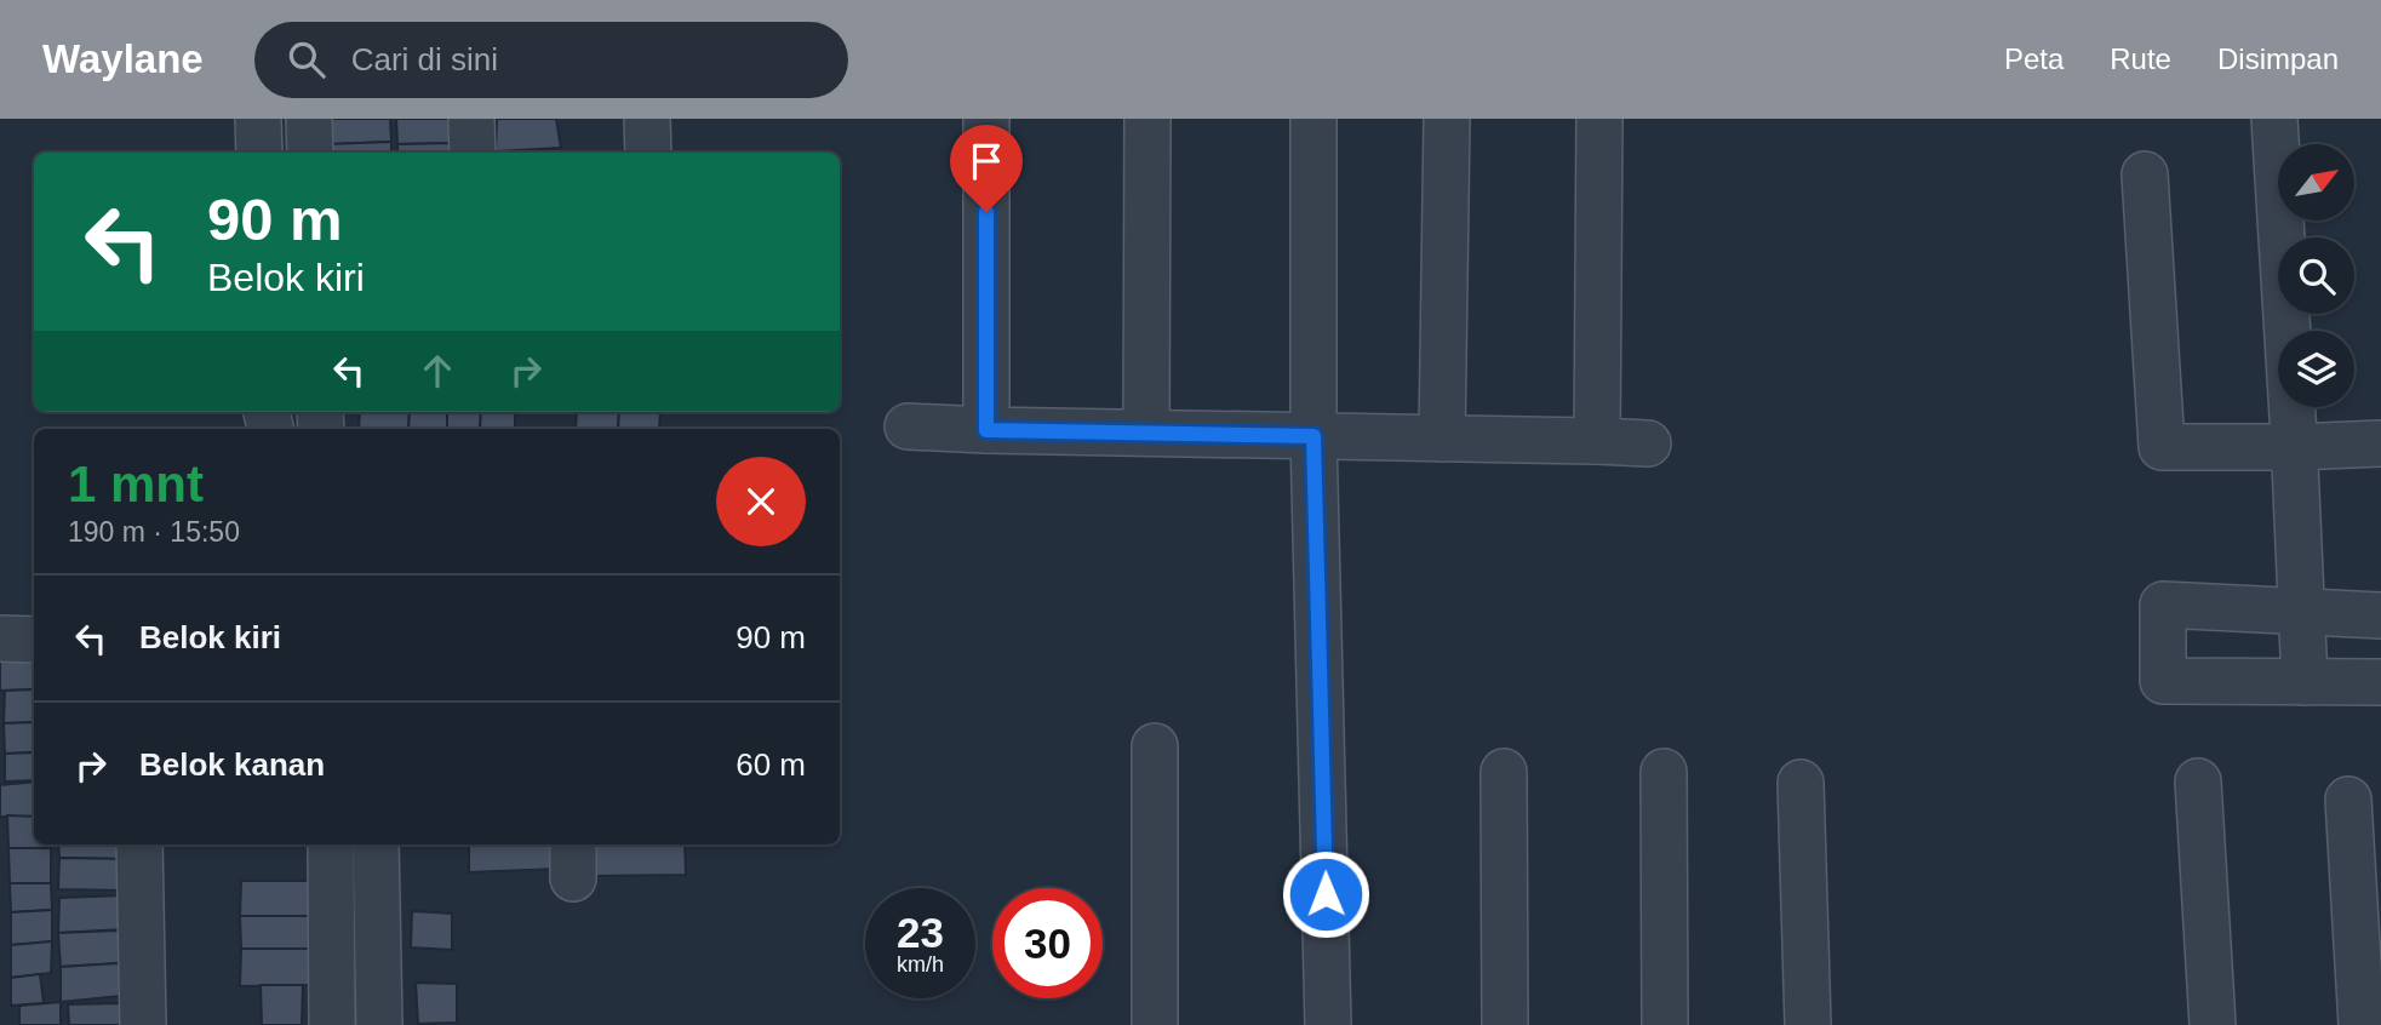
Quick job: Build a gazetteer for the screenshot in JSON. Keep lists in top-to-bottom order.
{
  "north": "top right",
  "page": {
    "header": "Waylane",
    "search": "Cari di sini",
    "nav": ["Peta", "Rute", "Disimpan"],
    "turn": ["90 m", "Belok kiri"],
    "heading": ["1 mnt", "190 m · 15:50"],
    "list": [
      {
        "name": "Belok kiri",
        "value": "90 m"
      },
      {
        "name": "Belok kanan",
        "value": "60 m"
      }
    ],
    "speed": "23 km/h",
    "limit": "30"
  }
}
